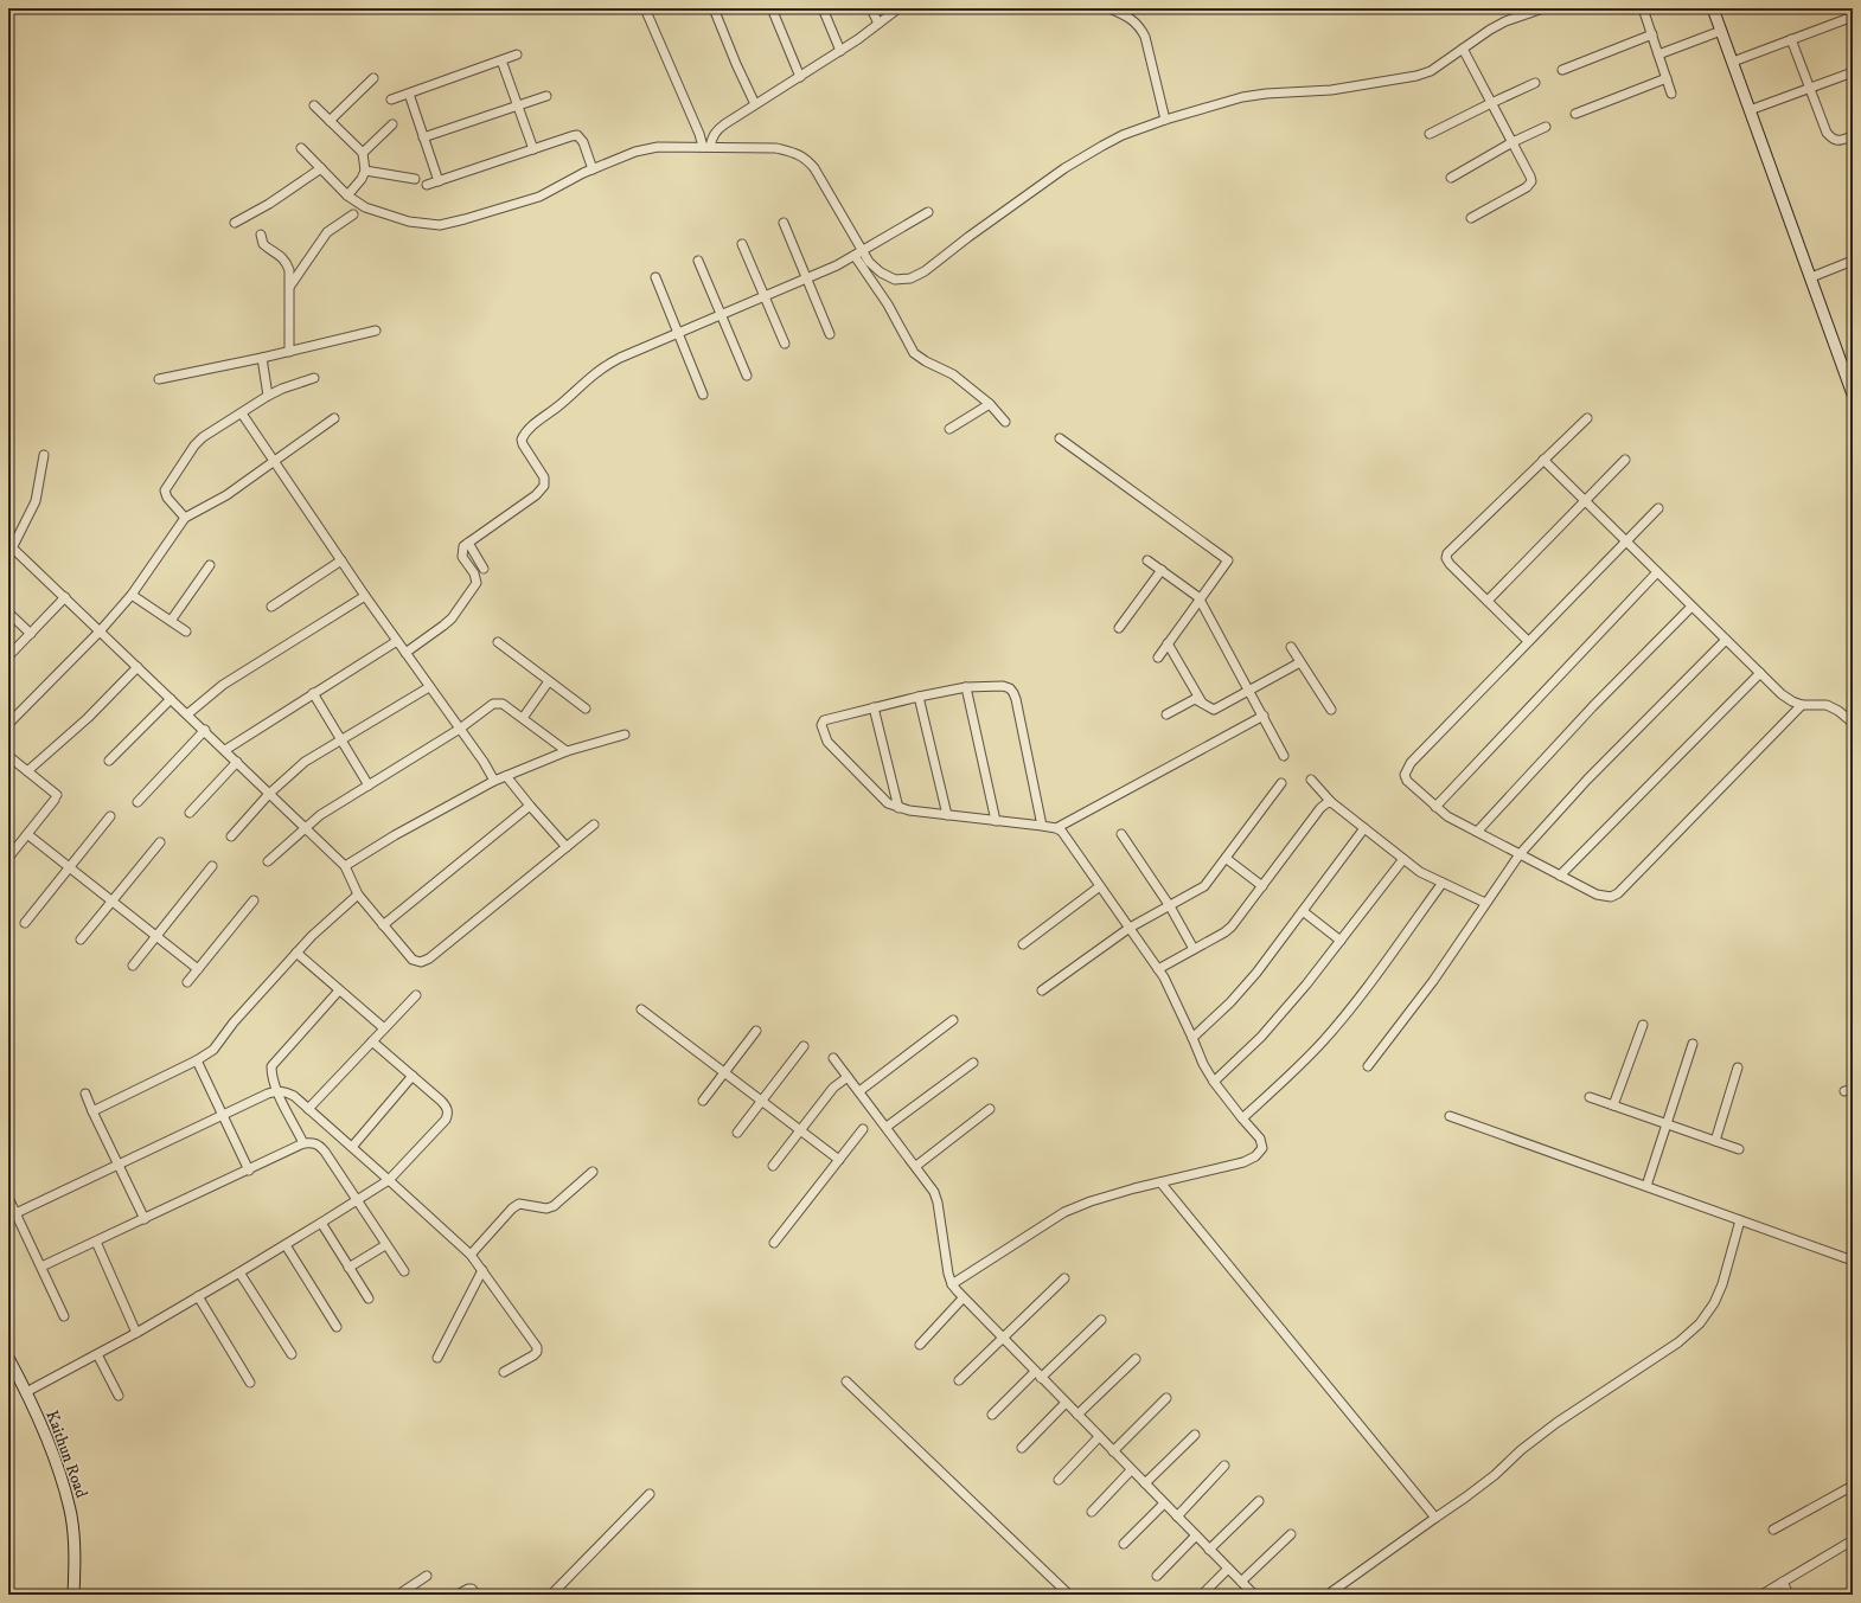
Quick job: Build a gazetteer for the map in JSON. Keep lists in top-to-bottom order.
{
  "streets": {
    "street": ["Kaithun Road"]
  }
}
